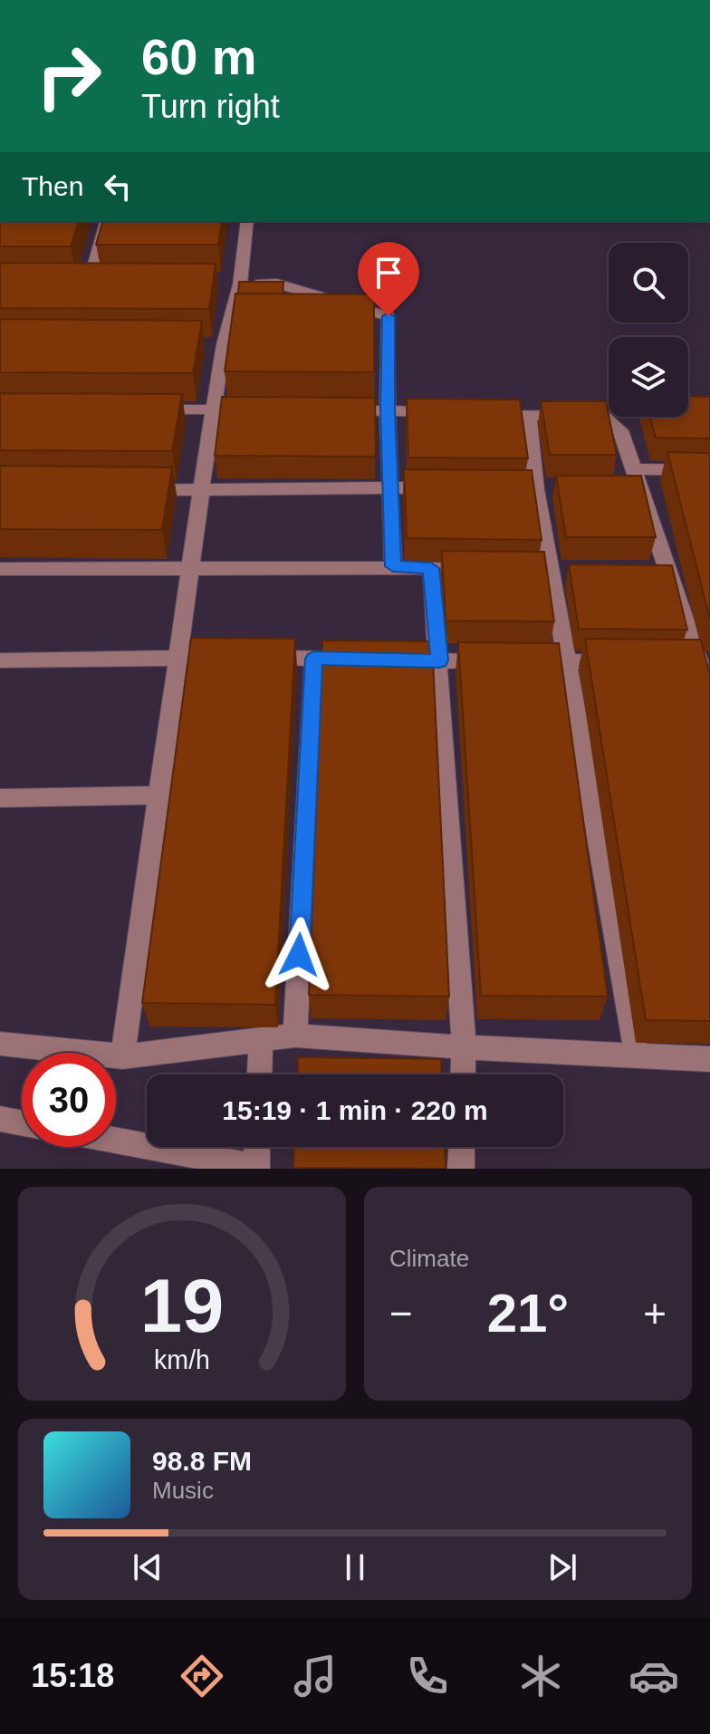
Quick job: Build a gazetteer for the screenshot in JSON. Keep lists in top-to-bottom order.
{
  "page": {
    "turn": ["60 m", "Turn right"],
    "then": "Then",
    "limit": "30",
    "trip": "15:19 · 1 min · 220 m",
    "tile": "Climate",
    "heat": ["−", "21°", "+"],
    "song": ["98.8 FM", "Music"],
    "tabs": "15:18",
    "gauge": ["19", "km/h"]
  }
}
